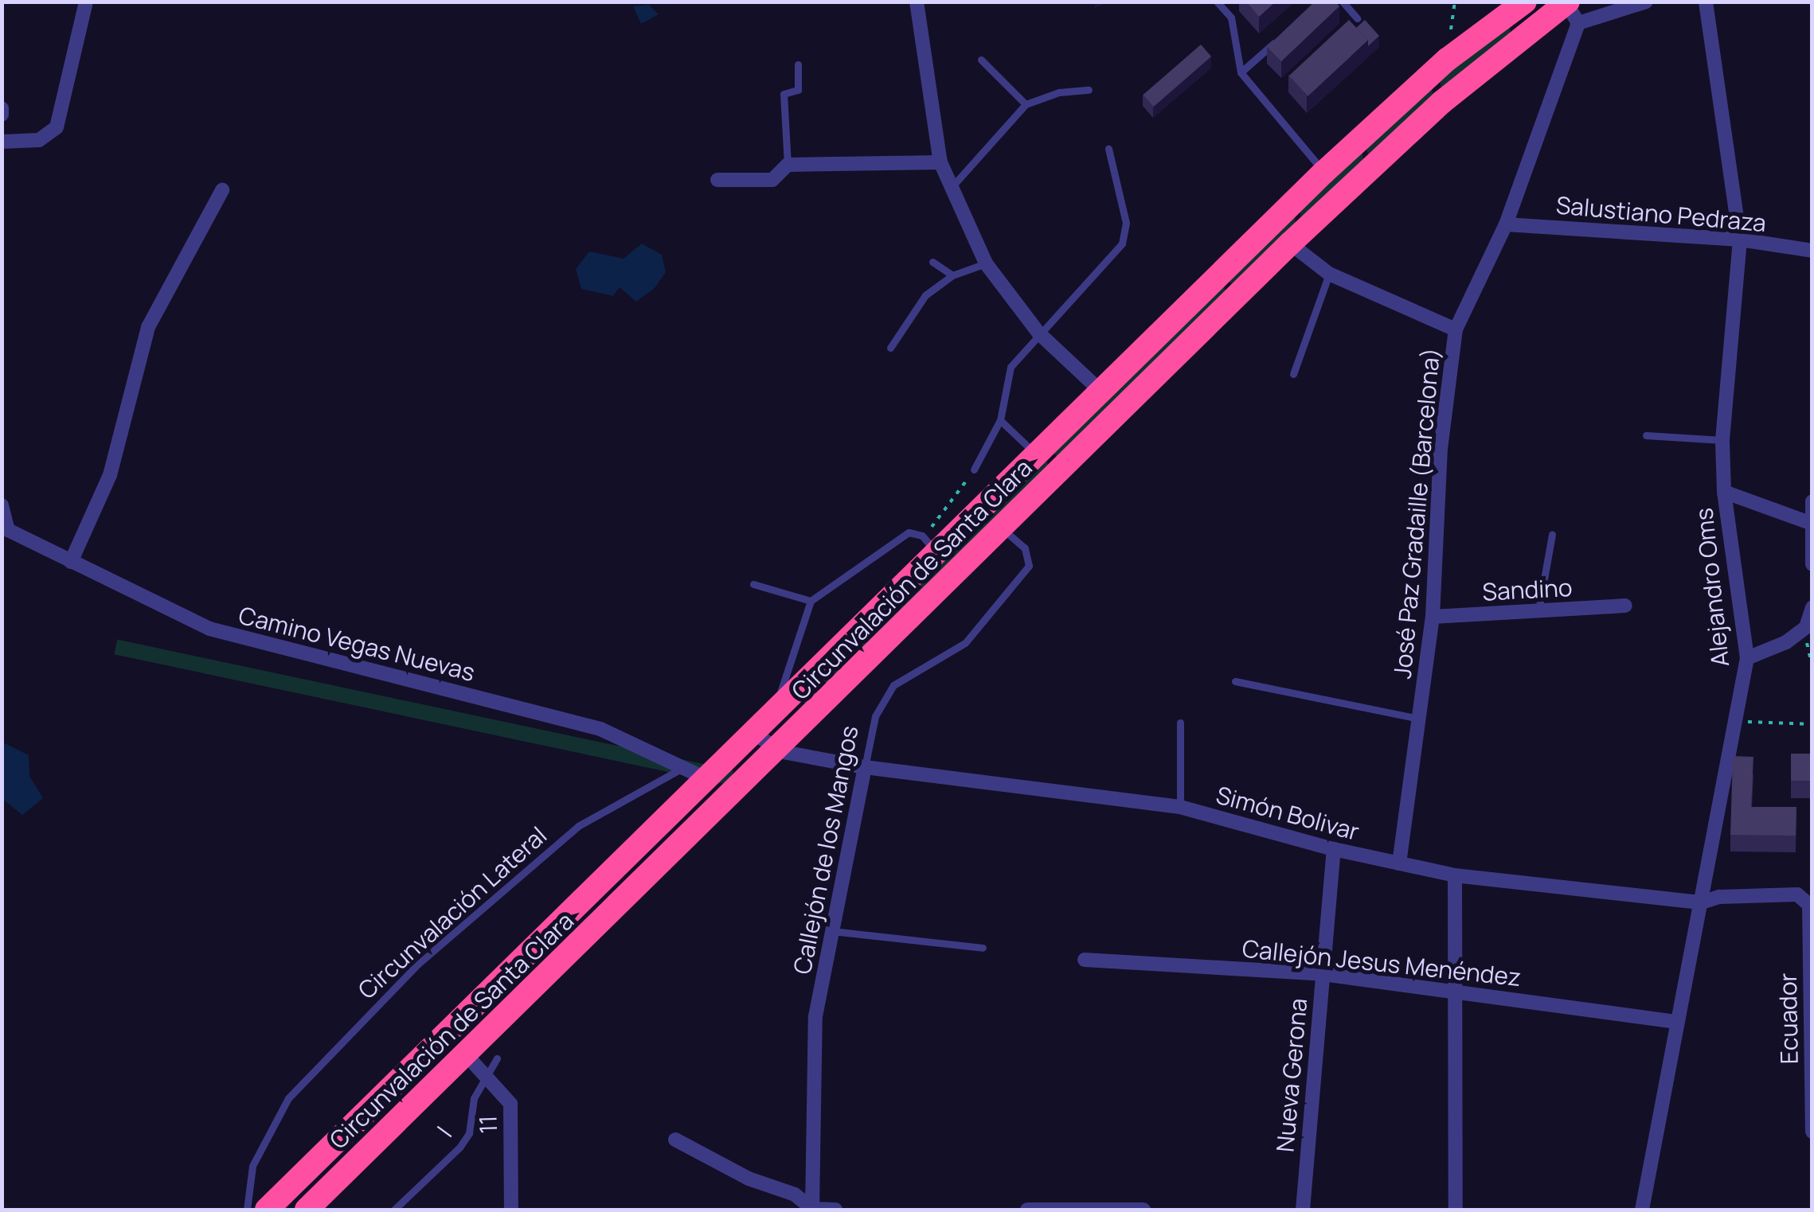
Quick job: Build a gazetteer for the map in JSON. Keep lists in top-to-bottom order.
{
  "streets": {
    "highway": ["Circunvalación de Santa Clara"],
    "street": [
      "Salustiano Pedraza",
      "José Paz Gradaille (Barcelona)",
      "Alejandro Oms",
      "Sandino",
      "Camino Vegas Nuevas",
      "Simón Bolivar",
      "Callejón de los Mangos",
      "Callejón Jesus Menéndez",
      "Ecuador",
      "Nueva Gerona",
      "11"
    ],
    "lane": ["Circunvalación Lateral", "I"]
  },
  "crossings": [
    ["Salustiano Pedraza", "José Paz Gradaille (Barcelona)"],
    ["Salustiano Pedraza", "Alejandro Oms"],
    ["José Paz Gradaille (Barcelona)", "Circunvalación de Santa Clara"],
    ["José Paz Gradaille (Barcelona)", "Sandino"],
    ["José Paz Gradaille (Barcelona)", "Simón Bolivar"],
    ["Circunvalación de Santa Clara", "Camino Vegas Nuevas"],
    ["Circunvalación de Santa Clara", "Simón Bolivar"],
    ["Circunvalación de Santa Clara", "Callejón de los Mangos"],
    ["Circunvalación de Santa Clara", "11"],
    ["Alejandro Oms", "Simón Bolivar"],
    ["Alejandro Oms", "Callejón Jesus Menéndez"],
    ["Camino Vegas Nuevas", "Circunvalación Lateral"],
    ["Simón Bolivar", "Callejón de los Mangos"],
    ["Simón Bolivar", "Ecuador"],
    ["Simón Bolivar", "Nueva Gerona"],
    ["Callejón Jesus Menéndez", "Nueva Gerona"],
    ["11", "I"]
  ]
}
